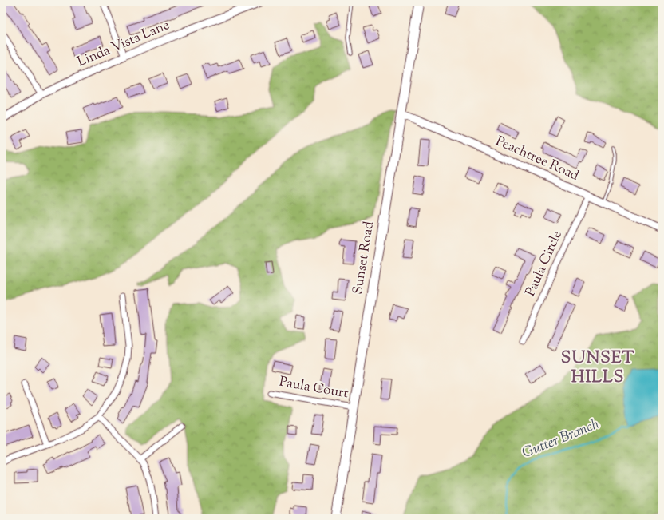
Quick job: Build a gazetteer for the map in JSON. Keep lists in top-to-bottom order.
{
  "streets": {
    "main road": ["Sunset Road"],
    "street": [
      "Linda Vista Lane",
      "Peachtree Road",
      "Paula Circle",
      "Paula Court"
    ]
  },
  "crossings": [
    ["Peachtree Road", "Sunset Road"],
    ["Peachtree Road", "Paula Circle"],
    ["Sunset Road", "Paula Court"]
  ],
  "districts": ["SUNSET HILLS"],
  "water": ["Gutter Branch"]
}
